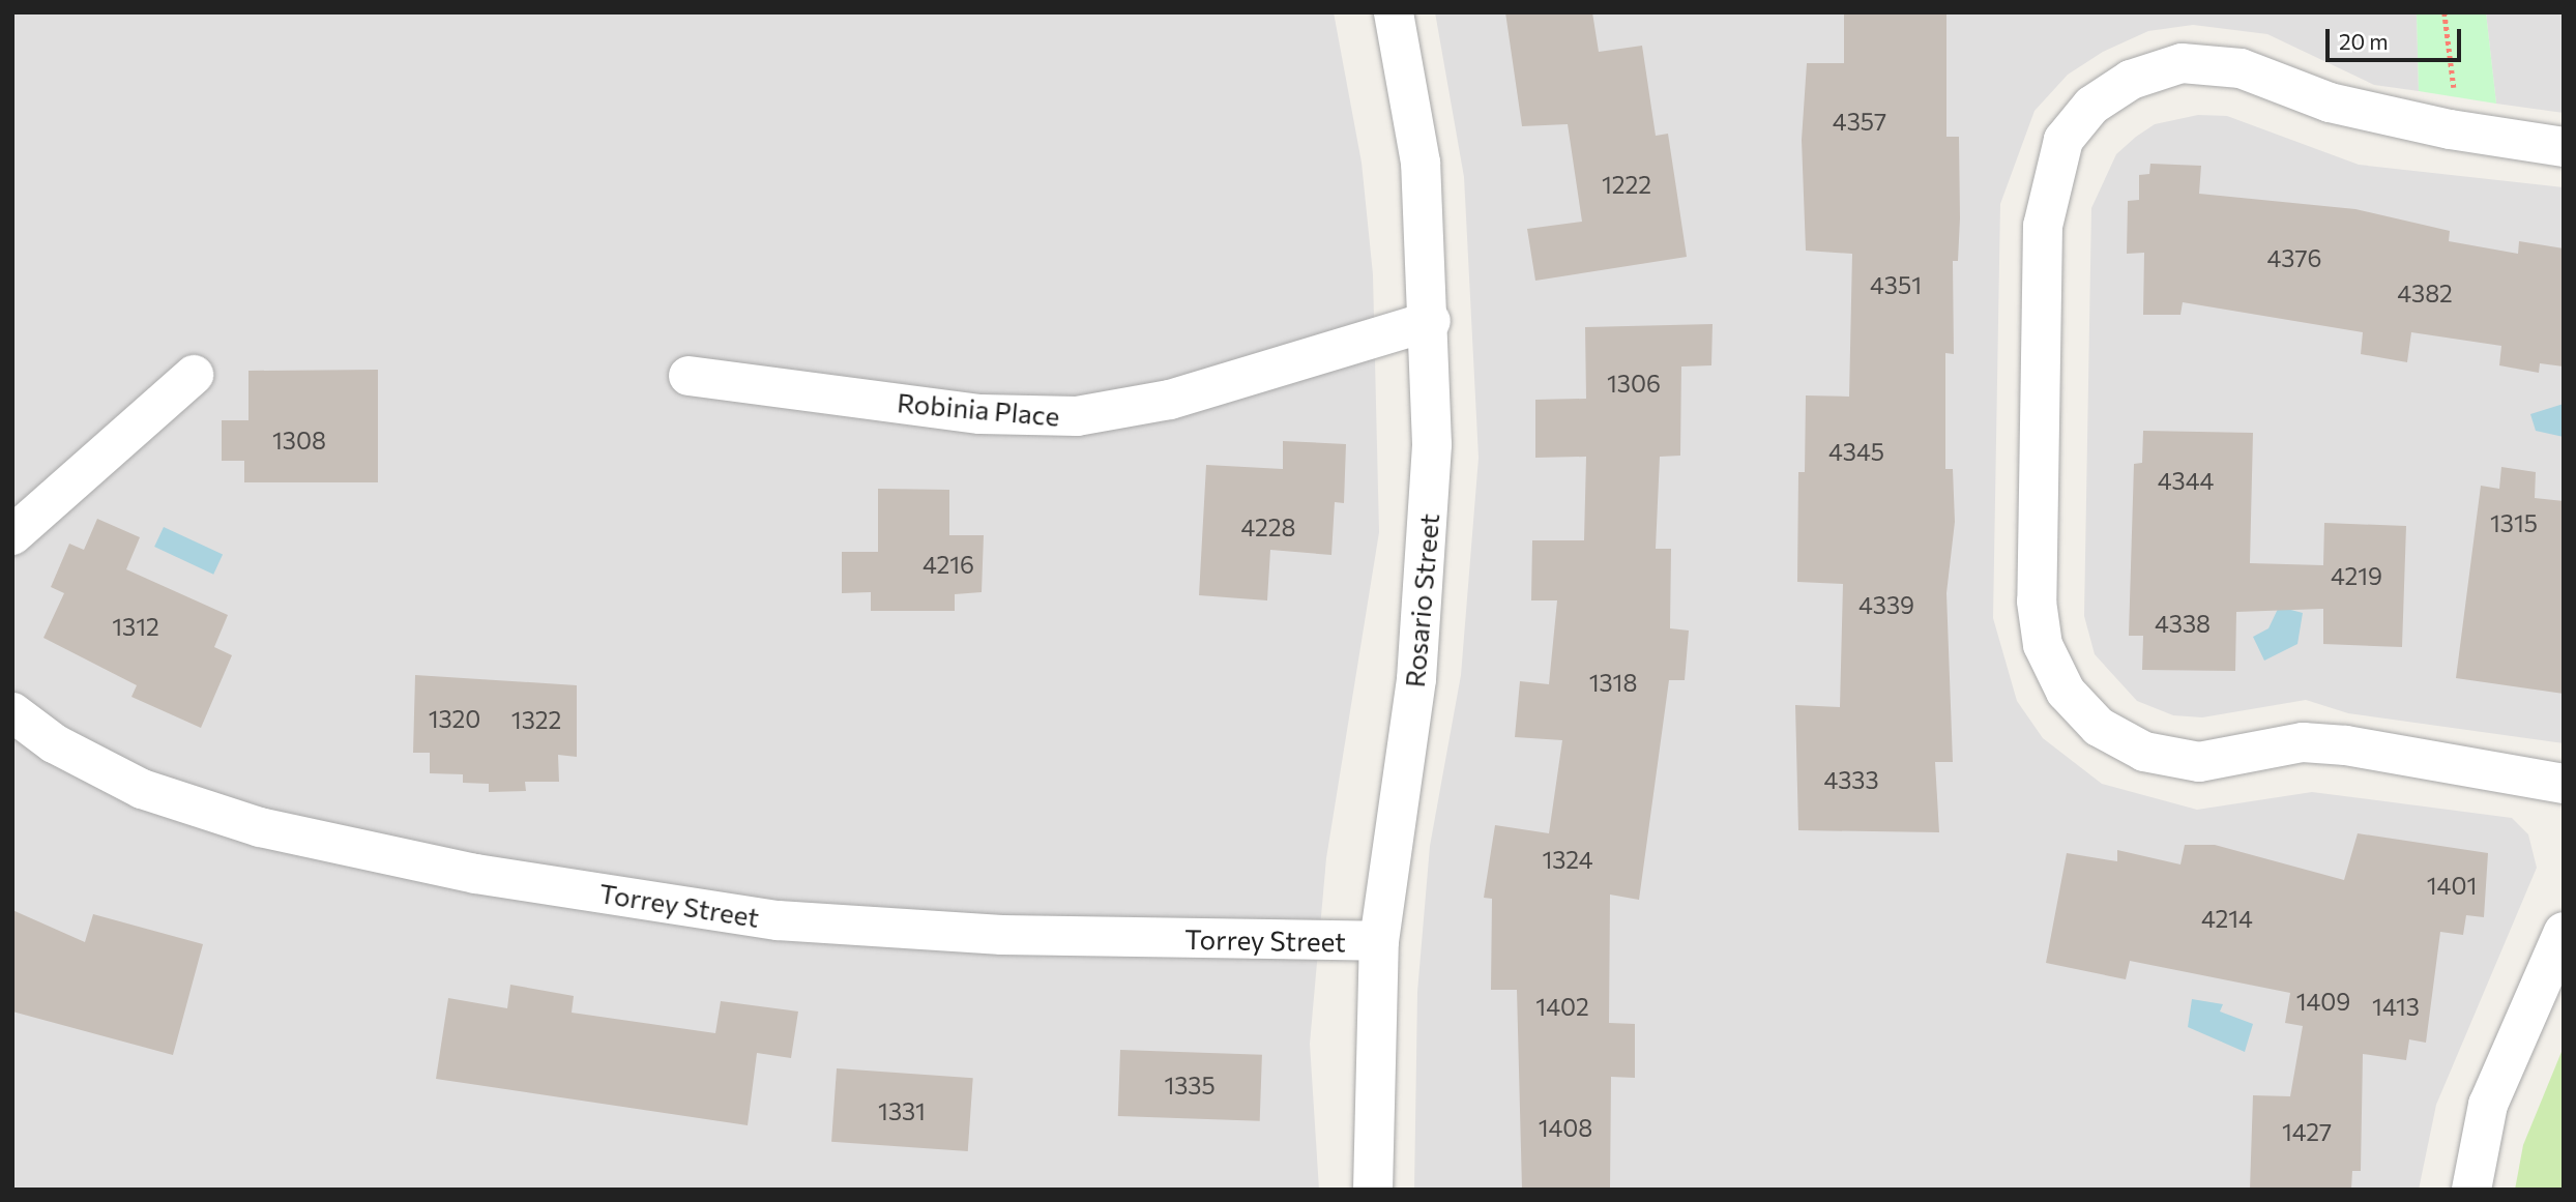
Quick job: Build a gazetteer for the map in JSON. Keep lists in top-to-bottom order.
{
  "streets": {
    "street": ["Robinia Place", "Rosario Street", "Torrey Street"]
  },
  "crossings": [
    ["Robinia Place", "Rosario Street"],
    ["Rosario Street", "Torrey Street"]
  ],
  "house_numbers": [
    "4357",
    "1222",
    "4376",
    "4351",
    "4382",
    "1306",
    "1308",
    "4345",
    "4344",
    "1315",
    "4228",
    "4216",
    "4219",
    "4339",
    "4338",
    "1312",
    "1318",
    "1320",
    "1322",
    "4333",
    "1324",
    "1401",
    "4214",
    "1409",
    "1402",
    "1413",
    "1335",
    "1331",
    "1408",
    "1427"
  ],
  "scale_bar": "20 m"
}
